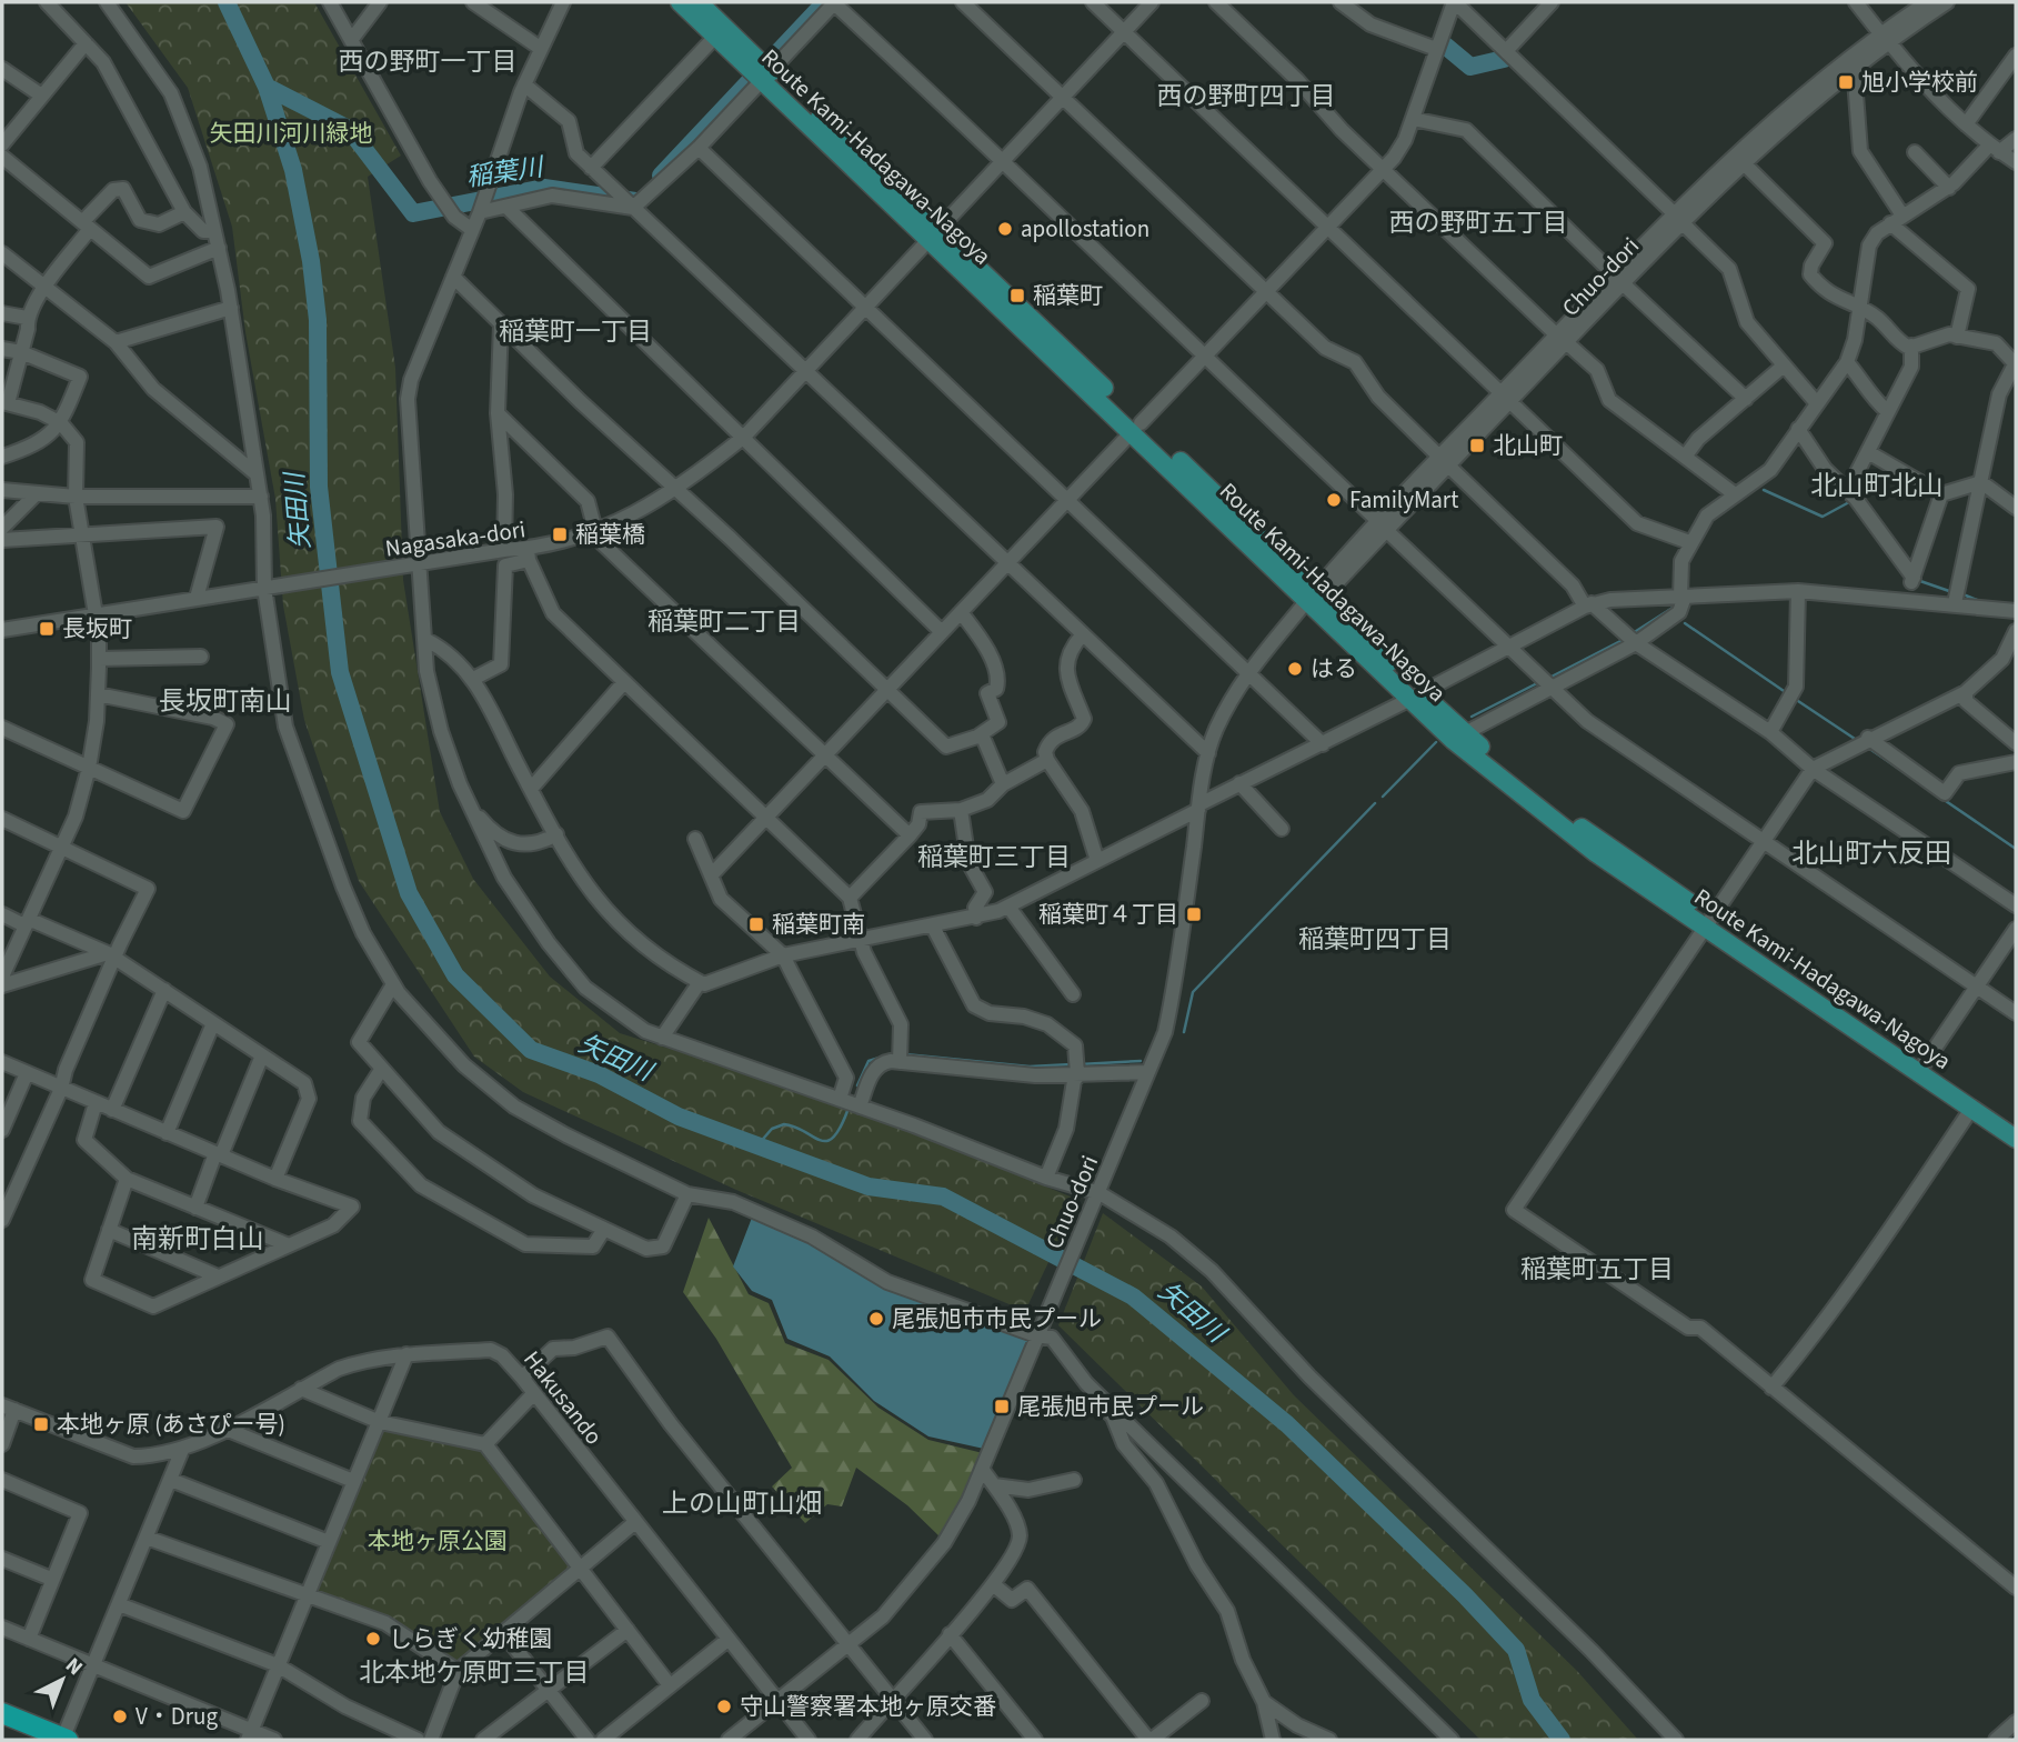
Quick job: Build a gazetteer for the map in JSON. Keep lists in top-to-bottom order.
{
  "streets": {
    "main road": ["Route Kami-Hadagawa-Nagoya"],
    "street": ["Chuo-dori", "Nagasaka-dori", "Hakusando"]
  },
  "crossings": [
    ["Route Kami-Hadagawa-Nagoya", "Chuo-dori"],
    ["Route Kami-Hadagawa-Nagoya", "Nagasaka-dori"],
    ["Chuo-dori", "Hakusando"]
  ],
  "districts": [
    "西の野町一丁目",
    "西の野町四丁目",
    "西の野町五丁目",
    "稲葉町一丁目",
    "北山町北山",
    "稲葉町二丁目",
    "長坂町南山",
    "北山町六反田",
    "稲葉町三丁目",
    "稲葉町四丁目",
    "南新町白山",
    "稲葉町五丁目",
    "上の山町山畑",
    "北本地ケ原町三丁目"
  ],
  "water": ["稲葉川", "矢田川"],
  "parks": ["矢田川河川緑地", "本地ヶ原公園"],
  "places": {
    "transit": [
      "旭小学校前",
      "稲葉町",
      "北山町",
      "稲葉橋",
      "長坂町",
      "稲葉町４丁目",
      "稲葉町南",
      "尾張旭市民プール",
      "本地ヶ原 (あさぴー号)"
    ],
    "other": [
      "apollostation",
      "FamilyMart",
      "はる",
      "尾張旭市市民プール",
      "しらぎく幼稚園",
      "守山警察署本地ヶ原交番",
      "V・Drug"
    ]
  },
  "north": "top right"
}
